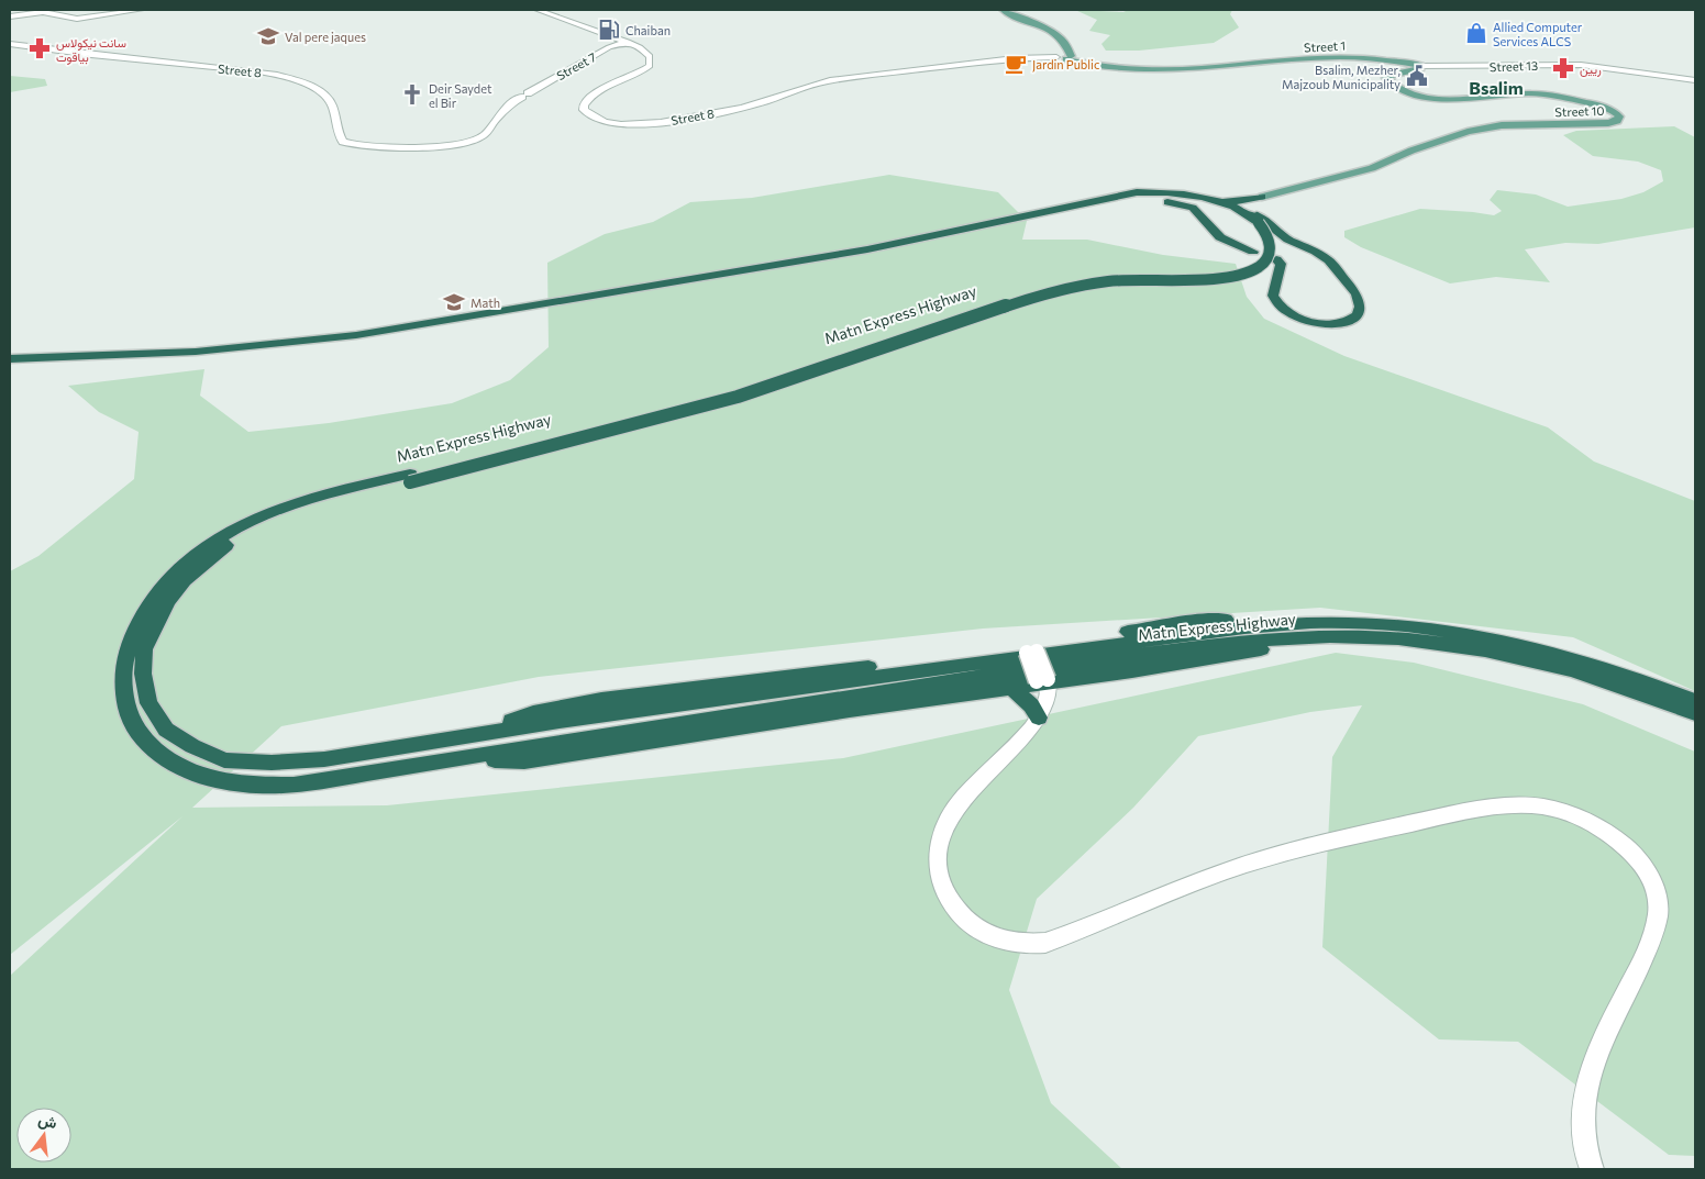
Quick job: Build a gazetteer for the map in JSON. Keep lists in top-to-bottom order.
{
  "streets": {
    "highway": ["Matn Express Highway"],
    "main road": ["Street 1", "Street 10"],
    "street": ["Street 7", "Street 13", "Street 8"]
  },
  "crossings": [
    ["Street 1", "Street 13"],
    ["Street 1", "Street 8"],
    ["Street 1", "Street 10"],
    ["Street 7", "Street 8"],
    ["Street 13", "Street 10"]
  ],
  "districts": ["Bsalim"],
  "places": {
    "fuel station": ["Chaiban"],
    "shop": ["Allied Computer Services ALCS"],
    "school or university": ["Val pere jaques", "Math"],
    "pharmacy": ["سانت نيكولاس بياقوت", "ريين"],
    "cafe": ["Jardin Public"],
    "public building": ["Bsalim, Mezher, Majzoub Municipality"],
    "church": ["Deir Saydet el Bir"]
  },
  "north": "top"
}
